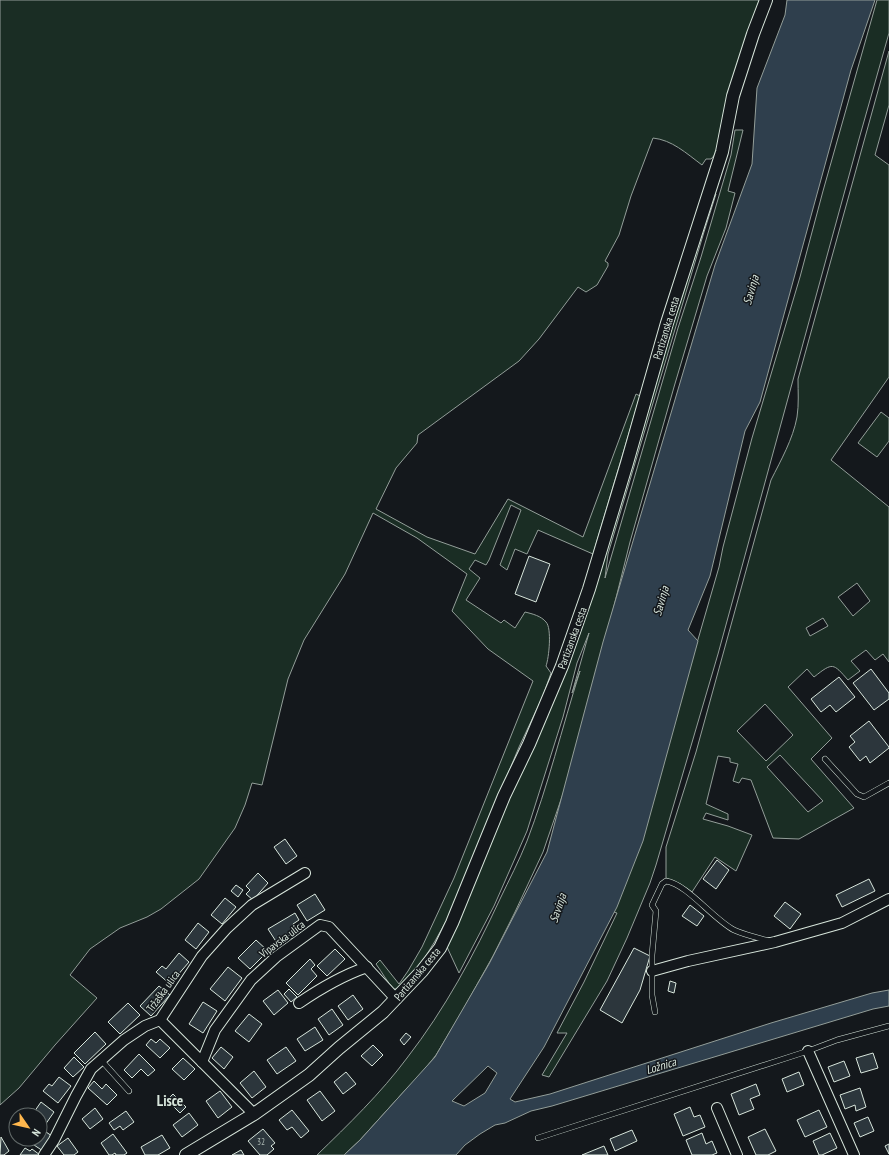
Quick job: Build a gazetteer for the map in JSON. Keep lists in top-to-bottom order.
{
  "streets": {
    "street": ["Partizanska cesta", "Vipavska ulica", "Tržaška ulica"]
  },
  "crossings": [
    ["Partizanska cesta", "Vipavska ulica"]
  ],
  "districts": ["Lisce"],
  "water": ["Savinja", "Ložnica"],
  "house_numbers": ["32"],
  "north": "bottom right"
}
